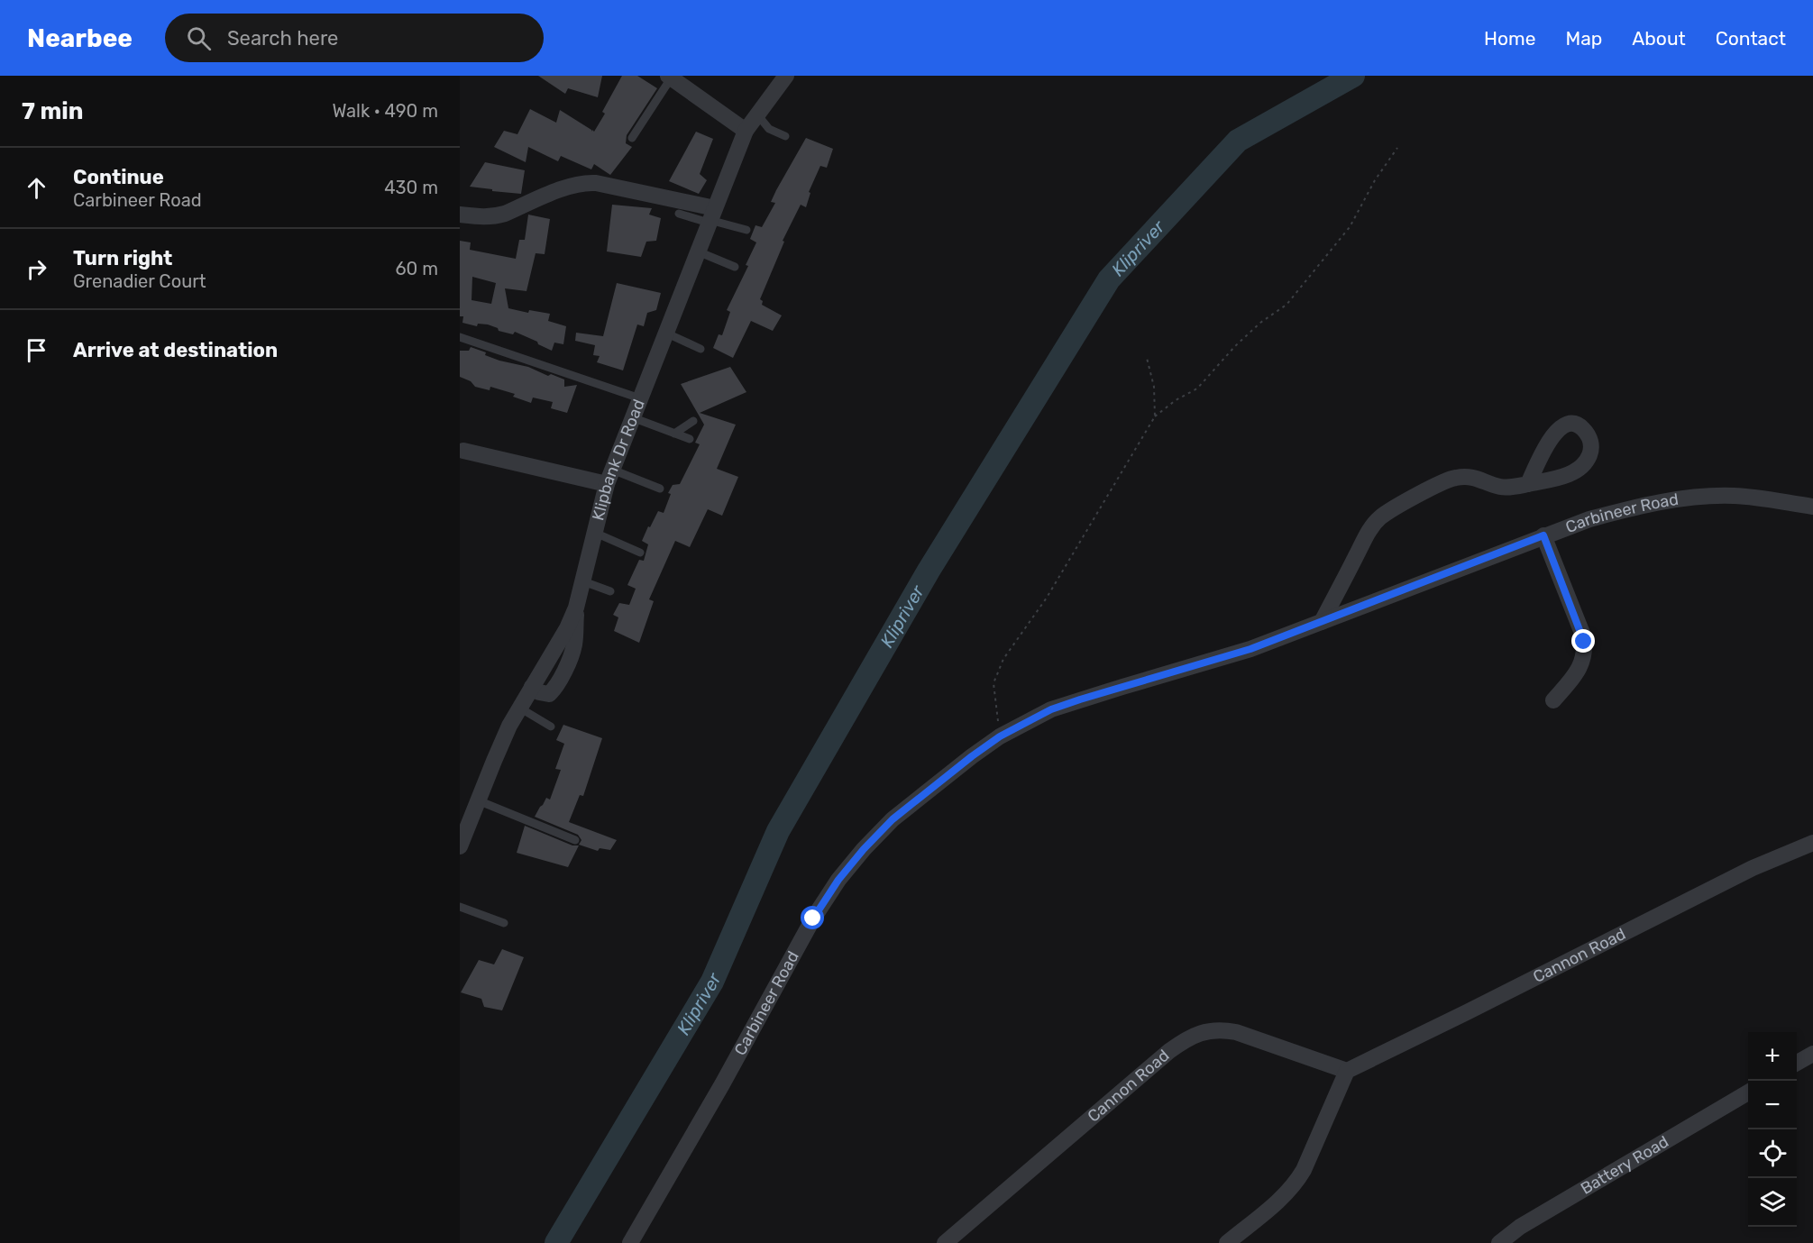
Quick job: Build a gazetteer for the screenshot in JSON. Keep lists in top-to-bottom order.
{
  "streets": {
    "street": [
      "Klipbank Dr Road",
      "Carbineer Road",
      "Cannon Road",
      "Battery Road"
    ]
  },
  "water": ["Klipriver"],
  "page": {
    "header": "Nearbee",
    "search": "Search here",
    "nav": [
      "Home",
      "Map",
      "About",
      "Contact"
    ],
    "heading": ["7 min", "Walk · 490 m"],
    "list": [
      ["Continue", "Carbineer Road", "430 m"],
      ["Turn right", "Grenadier Court", "60 m"],
      "Arrive at destination"
    ],
    "map_buttons": ["+", "−"]
  }
}
